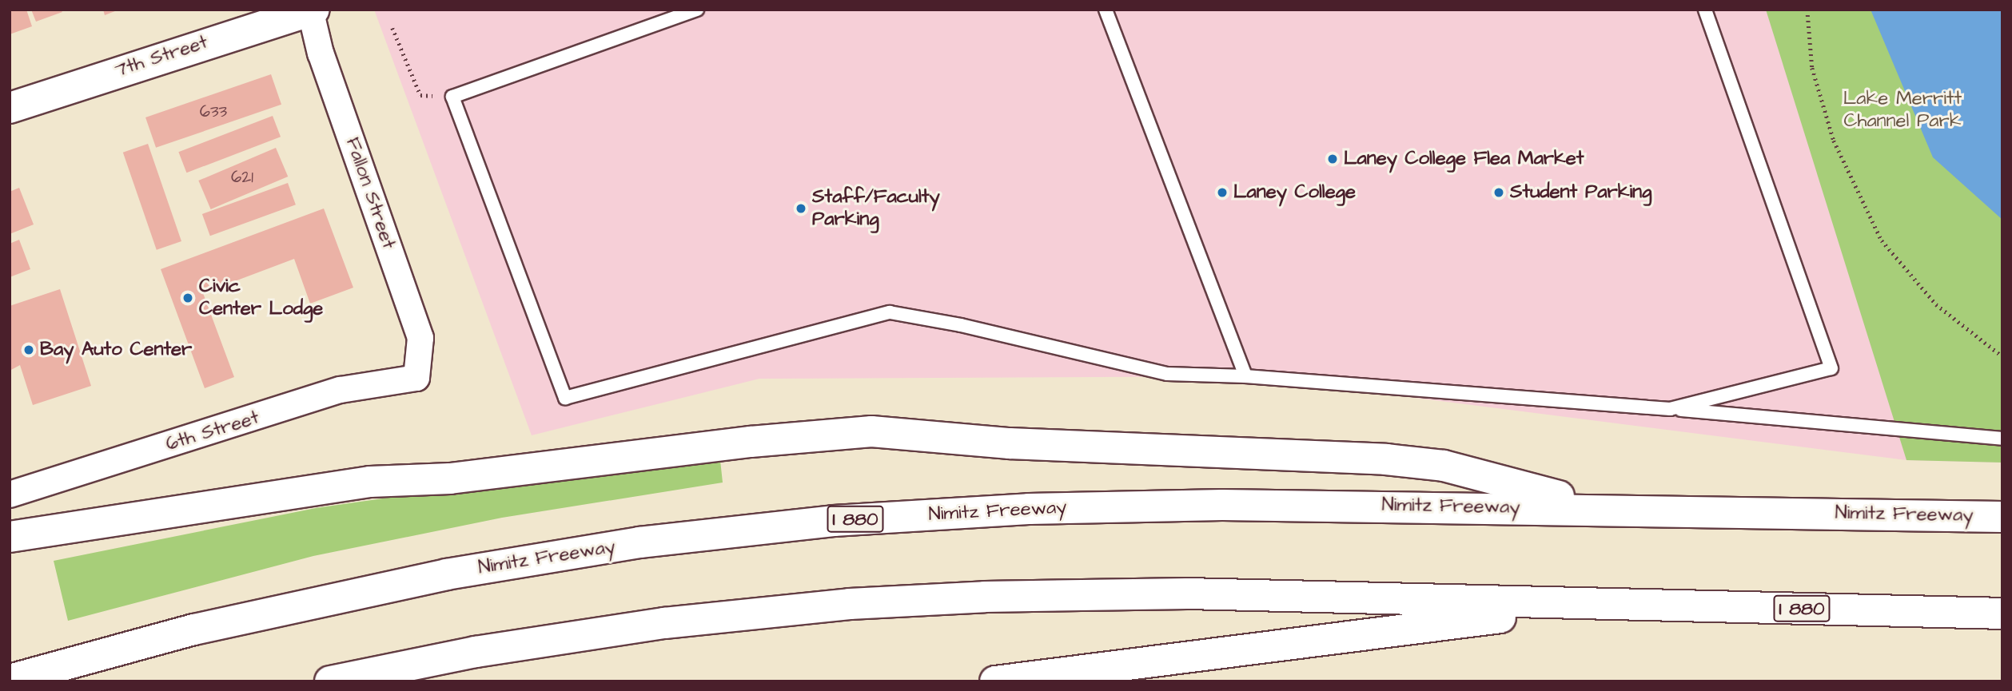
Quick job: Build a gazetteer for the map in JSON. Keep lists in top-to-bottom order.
{
  "streets": {
    "main road": ["7th Street", "Nimitz Freeway", "I 880"],
    "street": ["Fallon Street", "6th Street"]
  },
  "crossings": [
    ["7th Street", "Fallon Street"],
    ["Fallon Street", "6th Street"]
  ],
  "parks": ["Lake Merritt Channel Park"],
  "places": [
    "Laney College Flea Market",
    "Laney College",
    "Student Parking",
    "Staff/Faculty Parking",
    "Civic Center Lodge",
    "Bay Auto Center"
  ],
  "house_numbers": ["633", "621"]
}
